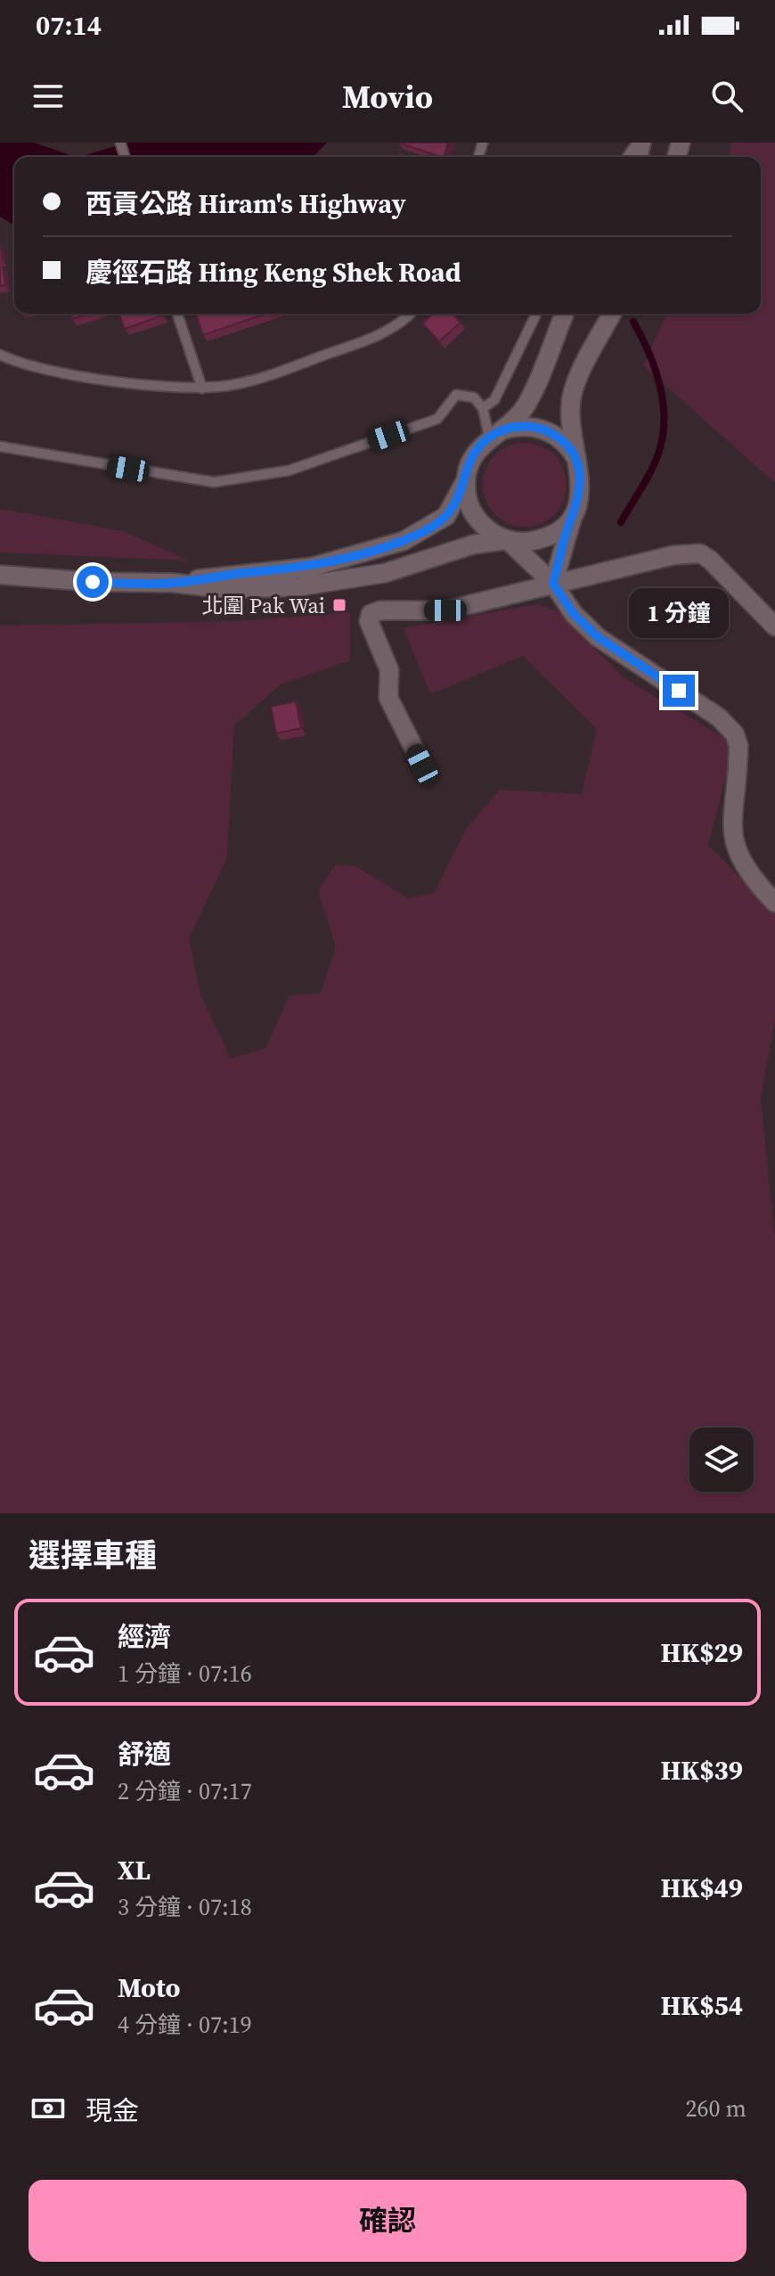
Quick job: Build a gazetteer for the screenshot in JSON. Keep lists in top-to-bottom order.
{
  "places": {
    "transit": ["北圍 Pak Wai"]
  },
  "page": {
    "status": "07:14",
    "header": "Movio",
    "banner": ["西貢公路 Hiram's Highway", "慶徑石路 Hing Keng Shek Road"],
    "bubble": "1 分鐘",
    "heading": "選擇車種",
    "list": [
      {
        "name": "經濟",
        "note": "1 分鐘 · 07:16",
        "value": "HK$29"
      },
      {
        "name": "舒適",
        "note": "2 分鐘 · 07:17",
        "value": "HK$39"
      },
      {
        "name": "XL",
        "note": "3 分鐘 · 07:18",
        "value": "HK$49"
      },
      {
        "name": "Moto",
        "note": "4 分鐘 · 07:19",
        "value": "HK$54"
      }
    ],
    "pay": ["現金", "260 m"],
    "buttons": "確認"
  }
}
